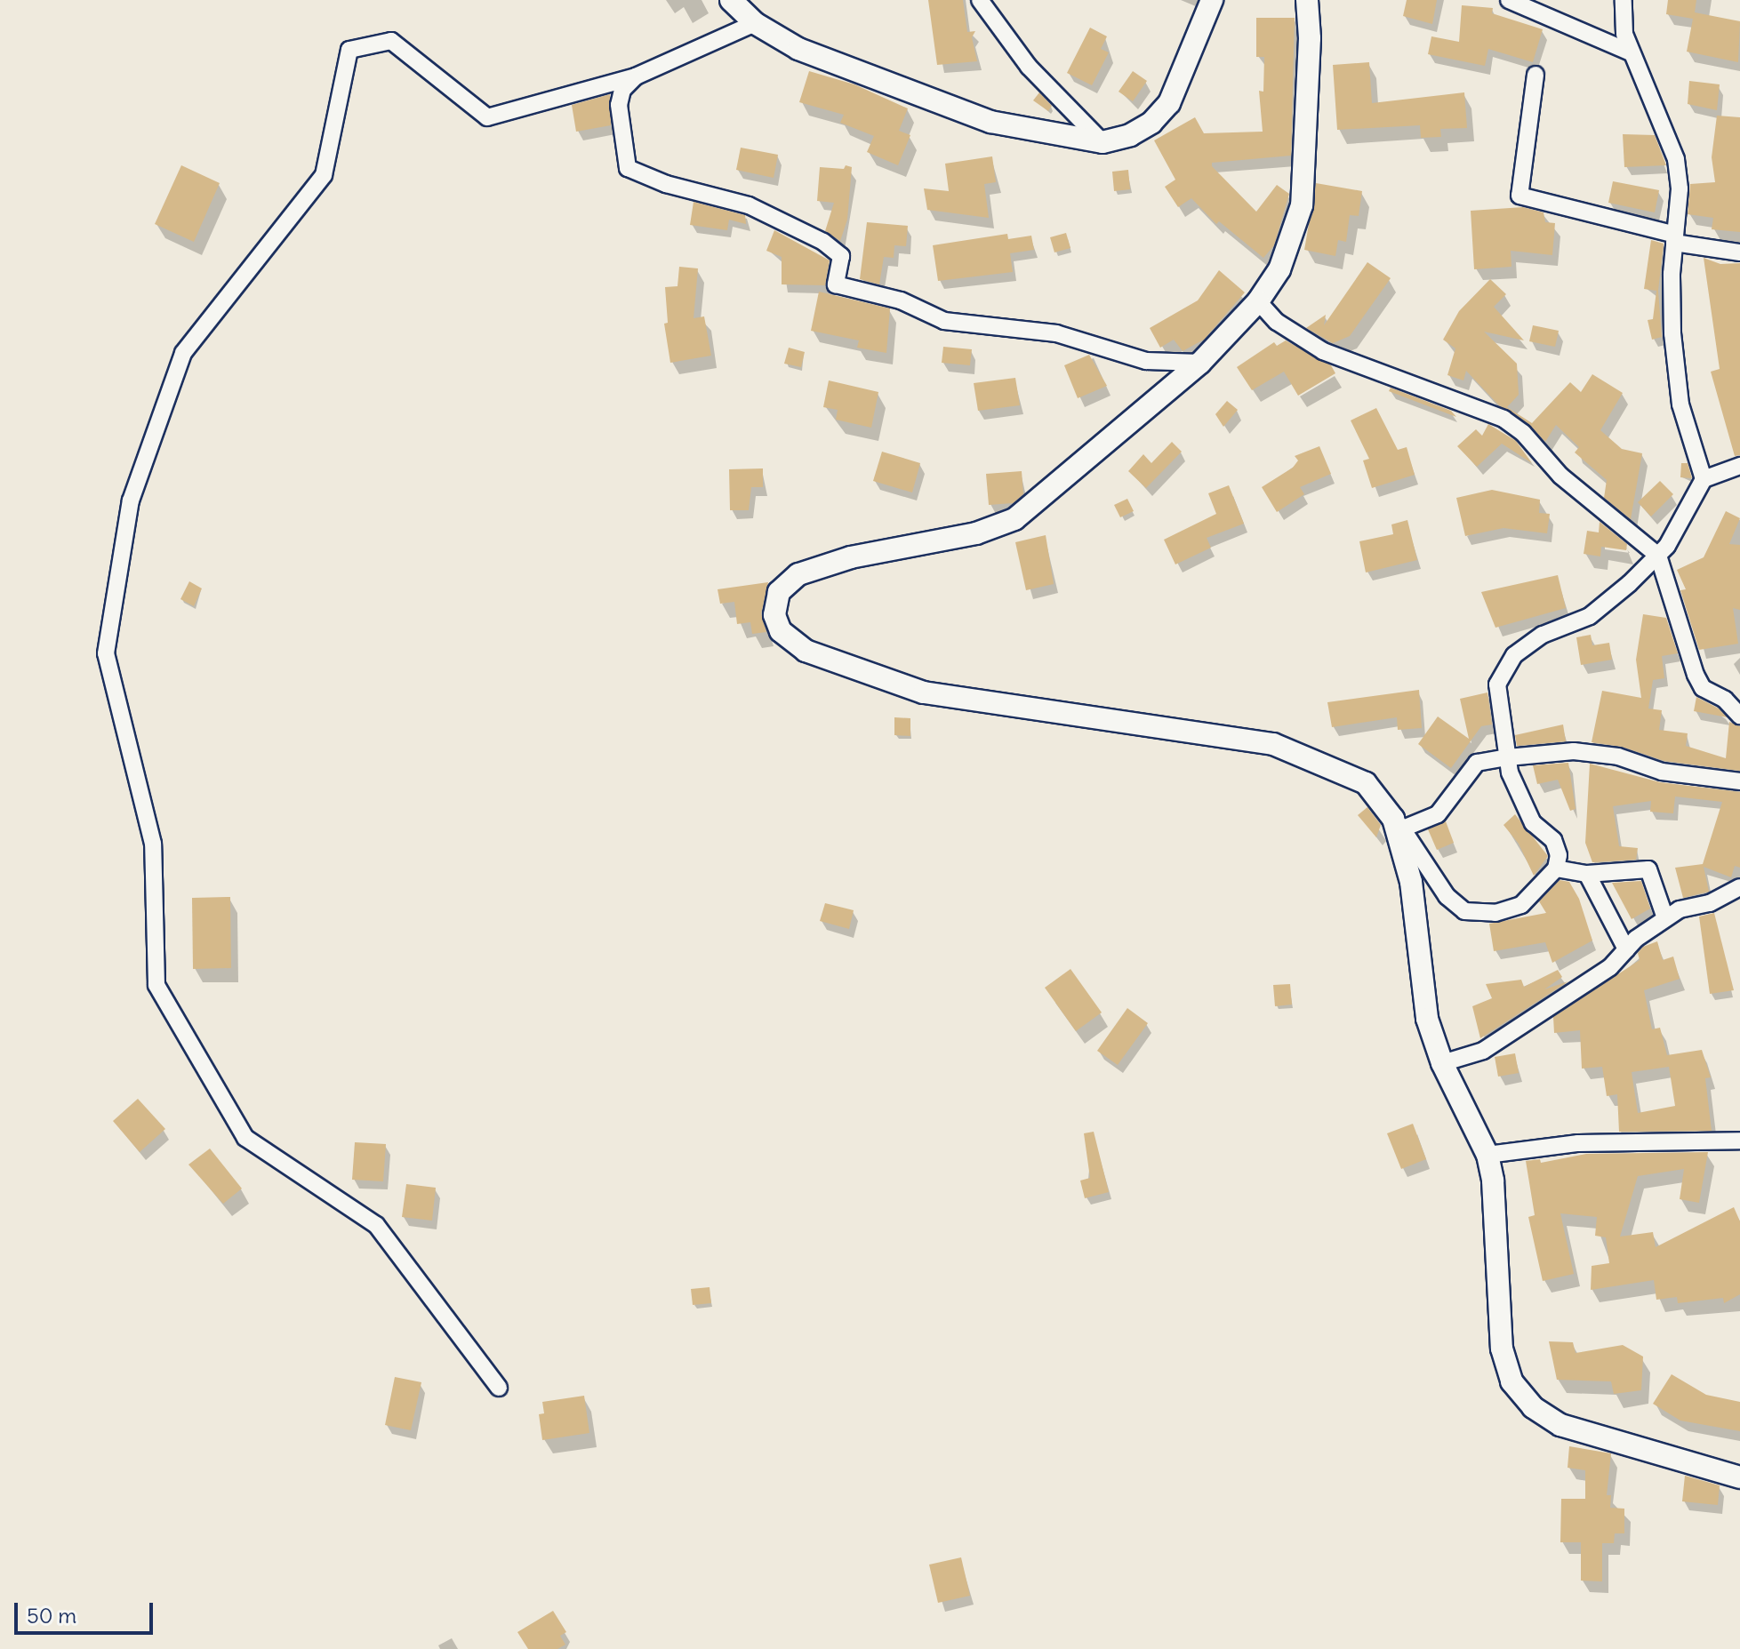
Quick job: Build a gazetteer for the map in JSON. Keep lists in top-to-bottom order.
{
  "scale_bar": "50 m"
}
